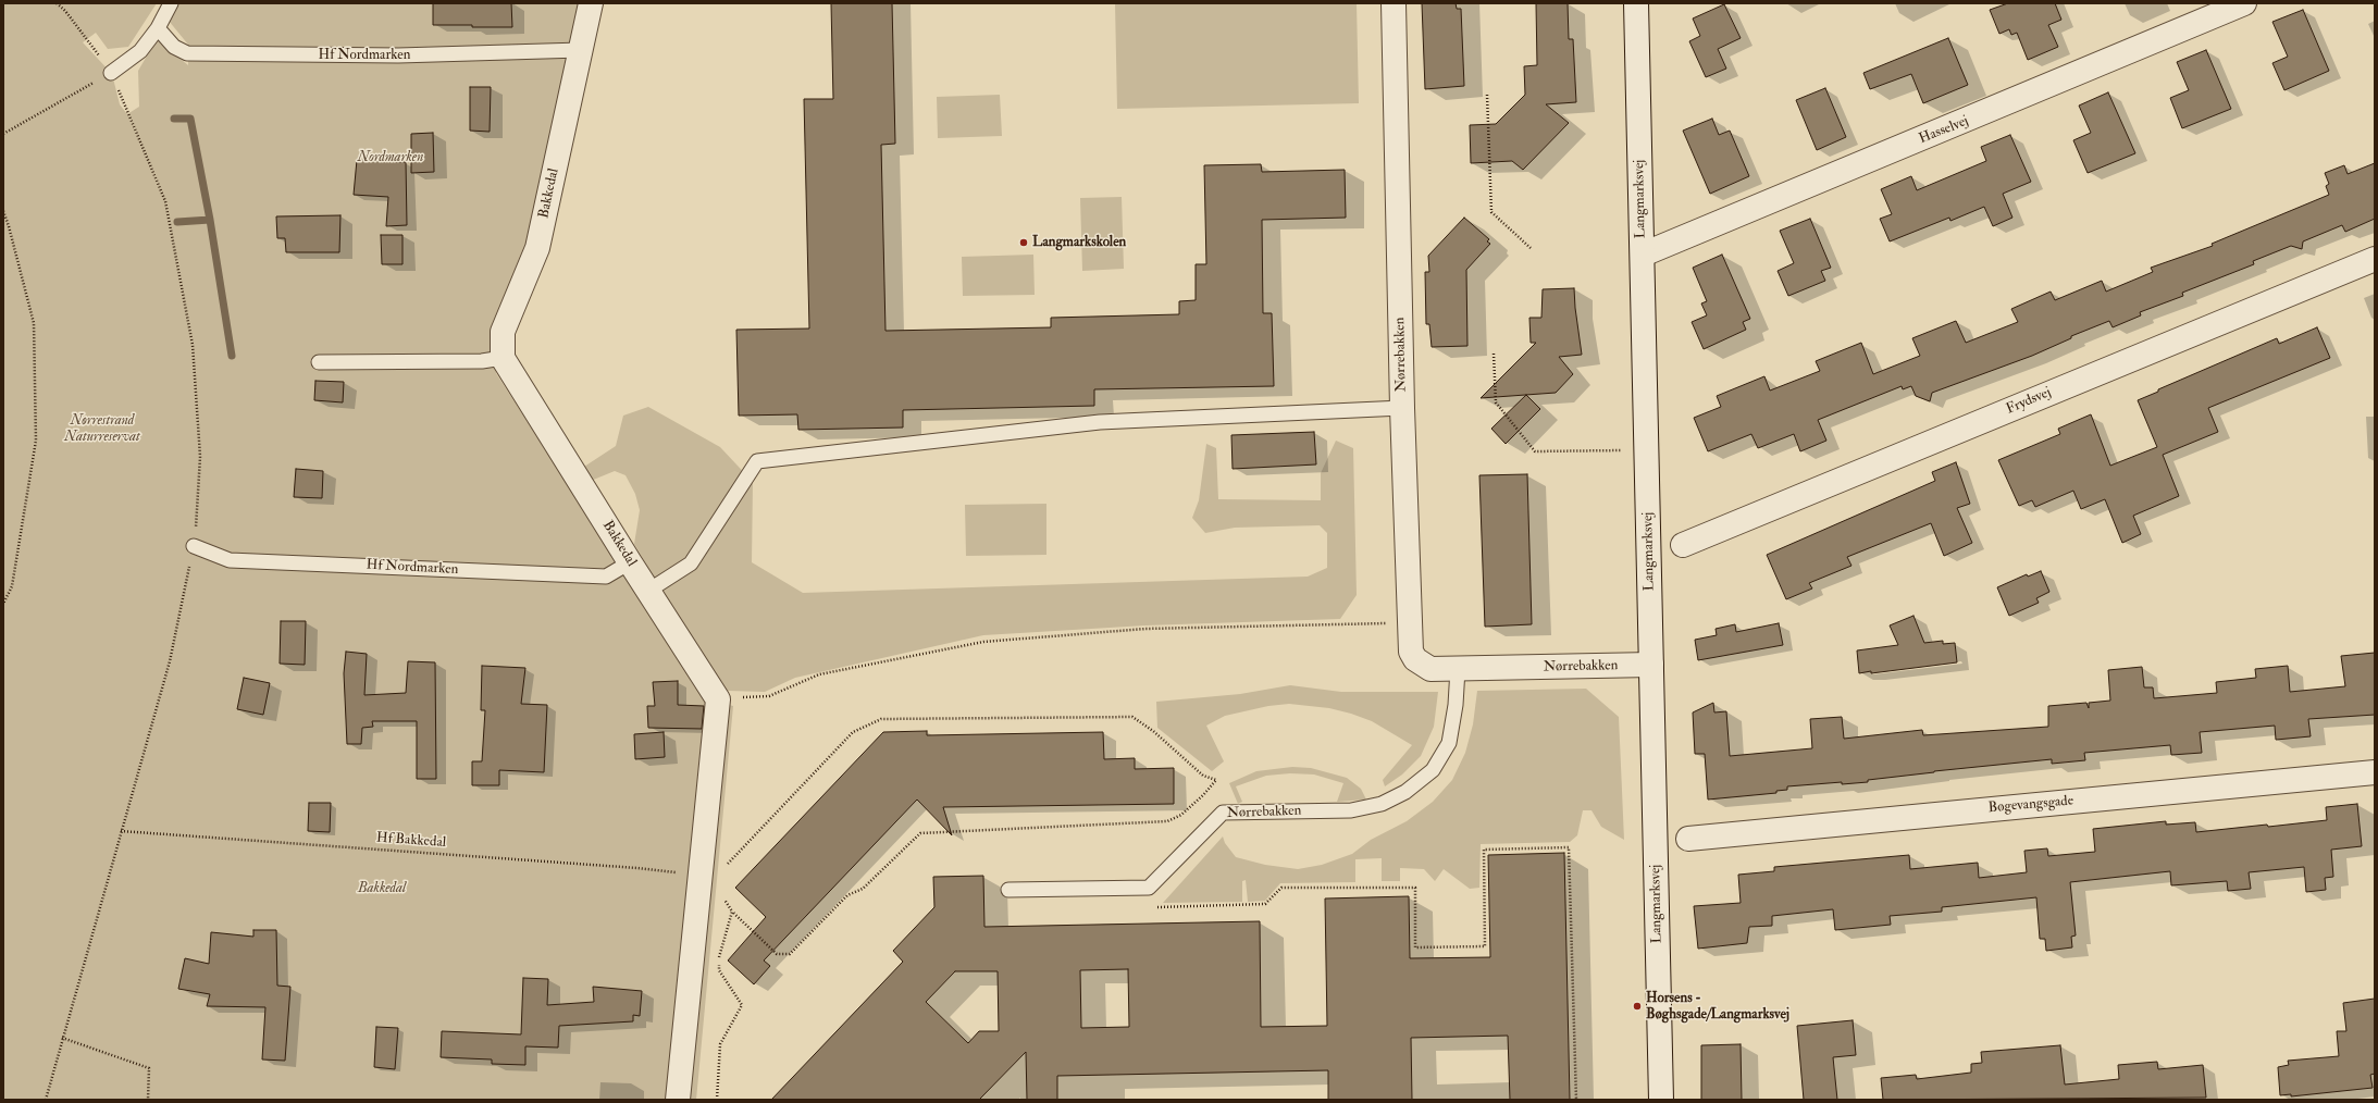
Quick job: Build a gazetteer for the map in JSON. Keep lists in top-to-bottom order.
{
  "streets": {
    "street": [
      "Hasselvej",
      "Bakkedal",
      "Langmarksvej",
      "Nørrebakken",
      "Frydsvej",
      "Bøgevangsgade"
    ],
    "lane": ["Hf Nordmarken"],
    "path": ["Hf Bakkedal"]
  },
  "crossings": [
    ["Hf Nordmarken", "Bakkedal"],
    ["Hasselvej", "Langmarksvej"],
    ["Langmarksvej", "Nørrebakken"]
  ],
  "parks": ["Nordmarken", "Nørrestrand Naturreservat", "Bakkedal"],
  "places": ["Langmarkskolen", "Horsens - Bøghsgade/Langmarksvej"]
}
